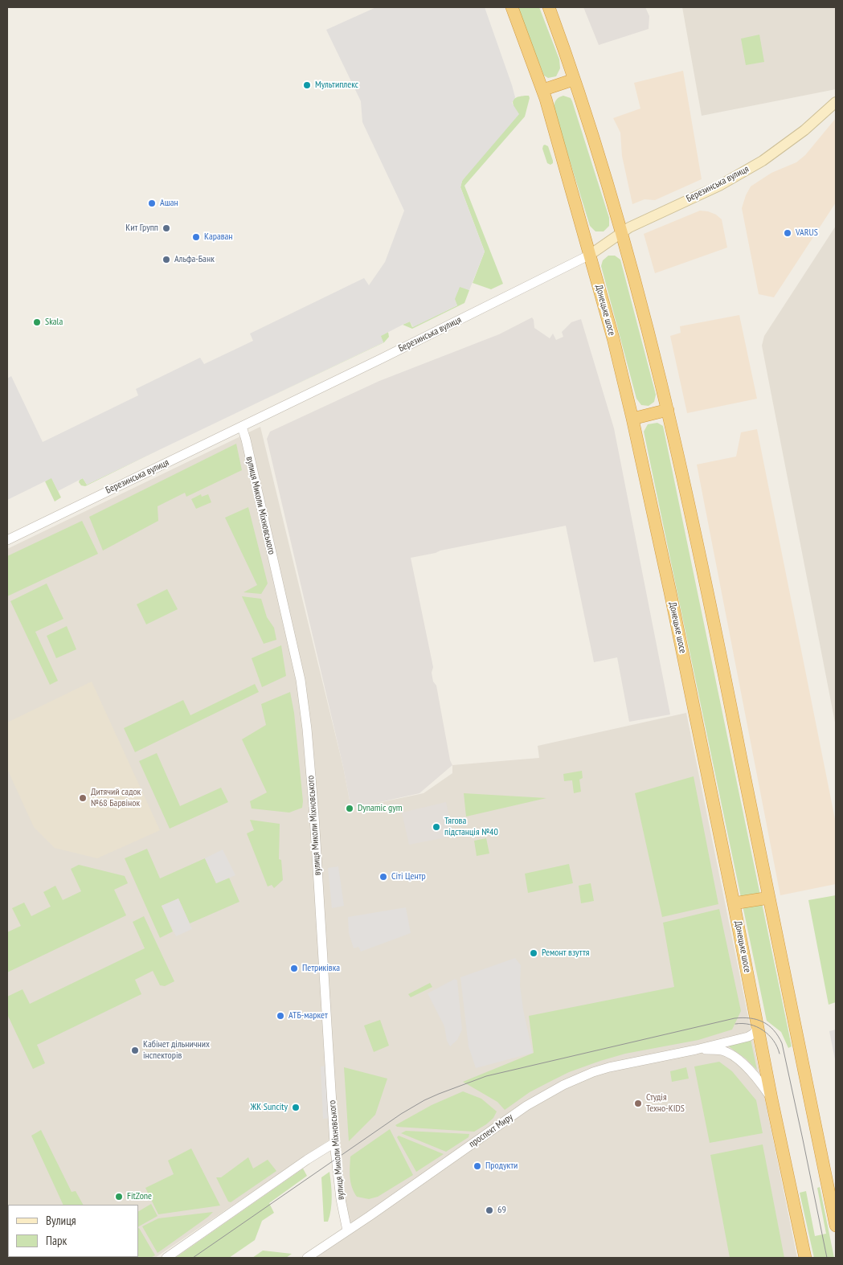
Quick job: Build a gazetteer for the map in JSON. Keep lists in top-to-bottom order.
{
  "streets": {
    "highway": ["Донецьке шосе"],
    "main road": ["Березинська вулиця"],
    "street": ["вулиця Миколи Міхновського", "проспект Миру"]
  },
  "crossings": [
    ["Березинська вулиця", "Донецьке шосе"],
    ["Березинська вулиця", "вулиця Миколи Міхновського"],
    ["Донецьке шосе", "проспект Миру"],
    ["вулиця Миколи Міхновського", "проспект Миру"]
  ],
  "places": [
    "Мультиплекс",
    "Ашан",
    "Кит Групп",
    "VARUS",
    "Караван",
    "Альфа-Банк",
    "Skala",
    "Дитячий садок №68 Барвінок",
    "Dynamic gym",
    "Тягова пiдстанцiя №40",
    "Сіті Центр",
    "Ремонт взуття",
    "Петриківка",
    "АТБ-маркет",
    "Кабінет дільничних інспекторів",
    "Студія Техно-KIDS",
    "ЖК Suncity",
    "Продукти",
    "FitZone",
    "69"
  ],
  "legend": ["Вулиця", "Парк"]
}
